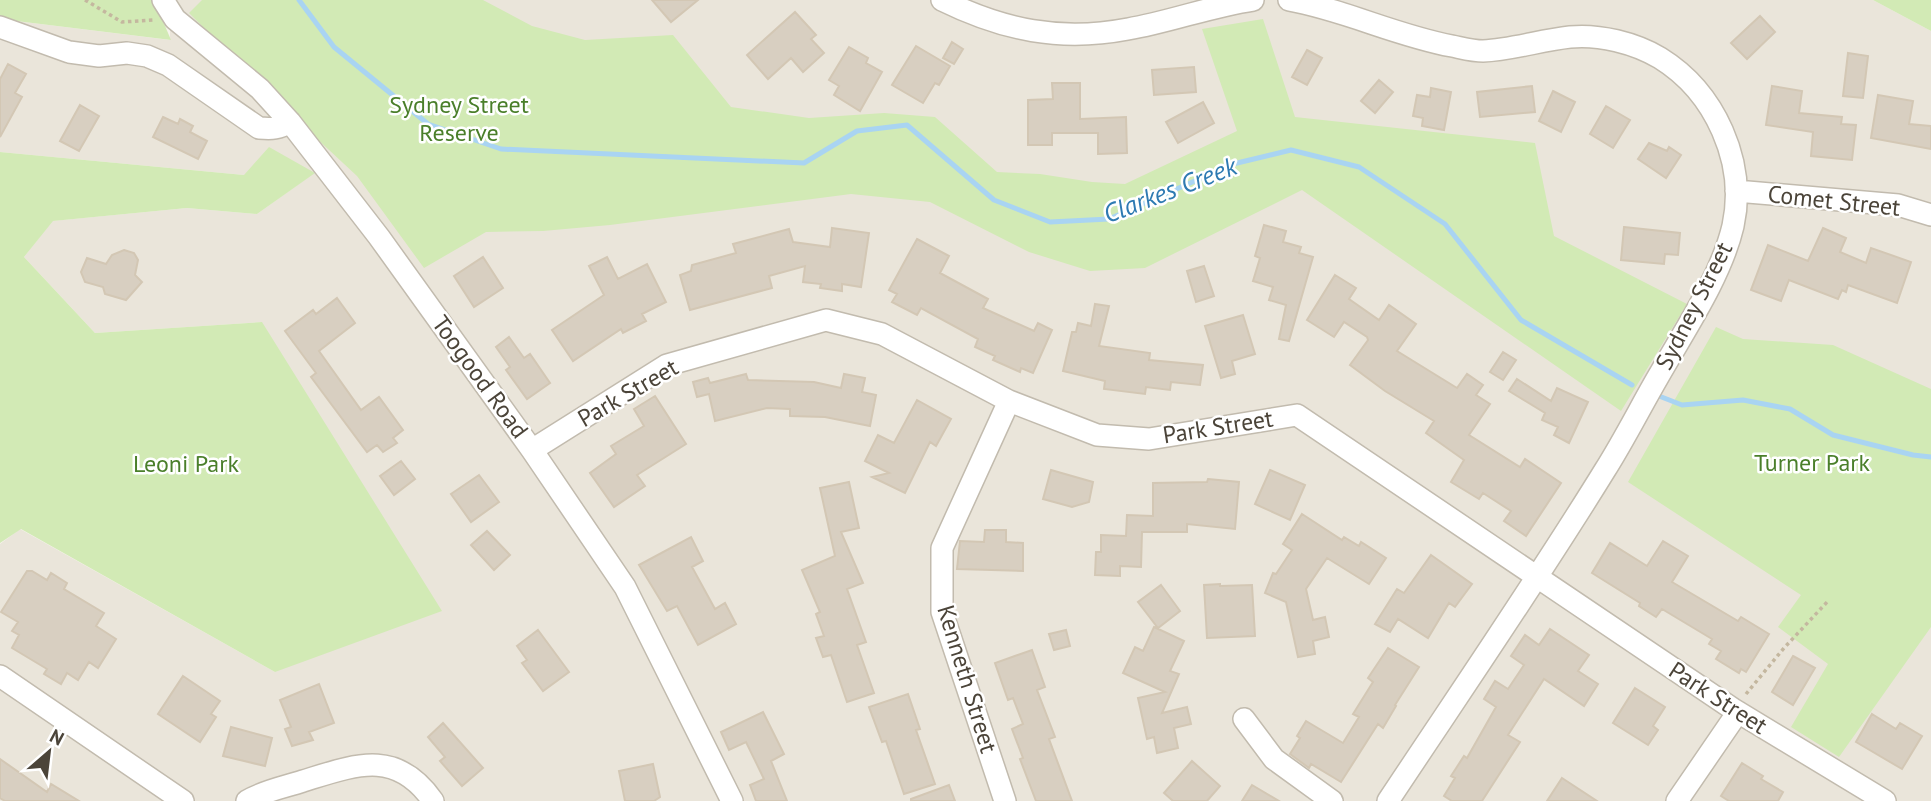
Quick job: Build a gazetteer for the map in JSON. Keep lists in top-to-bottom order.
{
  "streets": {
    "street": [
      "Comet Street",
      "Sydney Street",
      "Toogood Road",
      "Park Street",
      "Kenneth Street"
    ]
  },
  "crossings": [
    ["Comet Street", "Sydney Street"],
    ["Sydney Street", "Park Street"],
    ["Toogood Road", "Park Street"],
    ["Park Street", "Kenneth Street"]
  ],
  "water": ["Clarkes Creek"],
  "parks": ["Sydney Street Reserve", "Turner Park", "Leoni Park"],
  "north": "top right"
}
